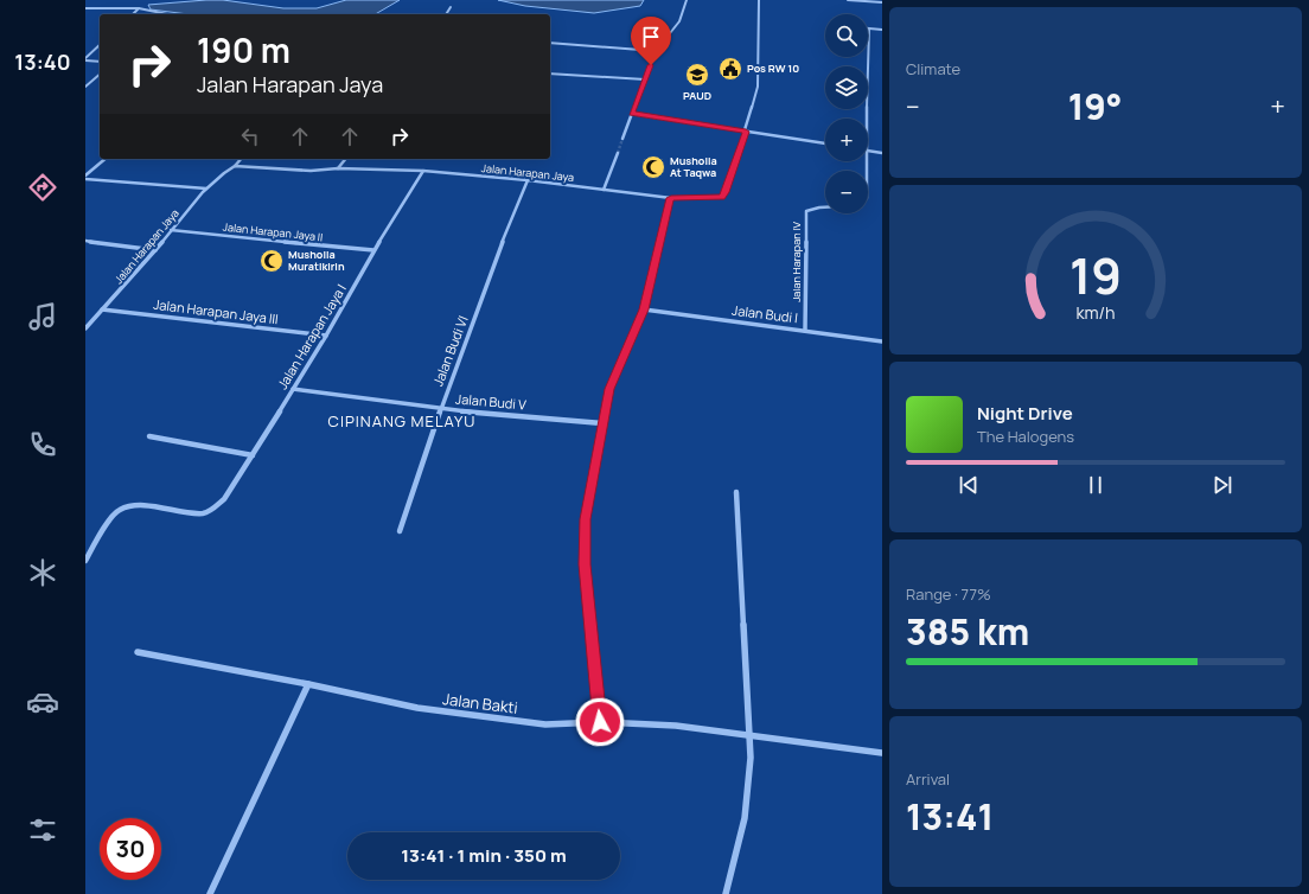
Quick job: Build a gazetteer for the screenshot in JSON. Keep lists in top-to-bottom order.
{
  "streets": {
    "street": [
      "Jalan Harapan Jaya",
      "Jalan Harapan Jaya II",
      "Jalan Harapan IV",
      "Jalan Harapan Jaya III",
      "Jalan Budi I",
      "Jalan Harapan Jaya I",
      "Jalan Budi VI",
      "Jalan Budi V",
      "Jalan Bakti"
    ]
  },
  "crossings": [
    ["Jalan Harapan Jaya", "Jalan Harapan Jaya II"],
    ["Jalan Harapan Jaya", "Jalan Harapan Jaya III"],
    ["Jalan Harapan Jaya", "Jalan Harapan Jaya I"],
    ["Jalan Harapan Jaya", "Jalan Budi VI"],
    ["Jalan Harapan Jaya II", "Jalan Harapan Jaya I"],
    ["Jalan Harapan IV", "Jalan Budi I"],
    ["Jalan Harapan Jaya III", "Jalan Harapan Jaya I"],
    ["Jalan Harapan Jaya I", "Jalan Budi V"],
    ["Jalan Budi VI", "Jalan Budi V"]
  ],
  "districts": ["CIPINANG MELAYU"],
  "places": {
    "public building": ["Pos RW 10"],
    "school or university": ["PAUD"],
    "mosque": ["Musholla At Taqwa", "Musholla Muratikirin"]
  },
  "page": {
    "tabs": "13:40",
    "tile": [
      "Climate",
      ["Range · 77%", "385 km"],
      ["Arrival", "13:41"]
    ],
    "map_buttons": ["+", "−"],
    "turn": ["190 m", "Jalan Harapan Jaya"],
    "heat": ["−", "19°", "+"],
    "song": ["Night Drive", "The Halogens"],
    "limit": "30",
    "trip": "13:41 · 1 min · 350 m",
    "gauge": ["19", "km/h"]
  }
}
